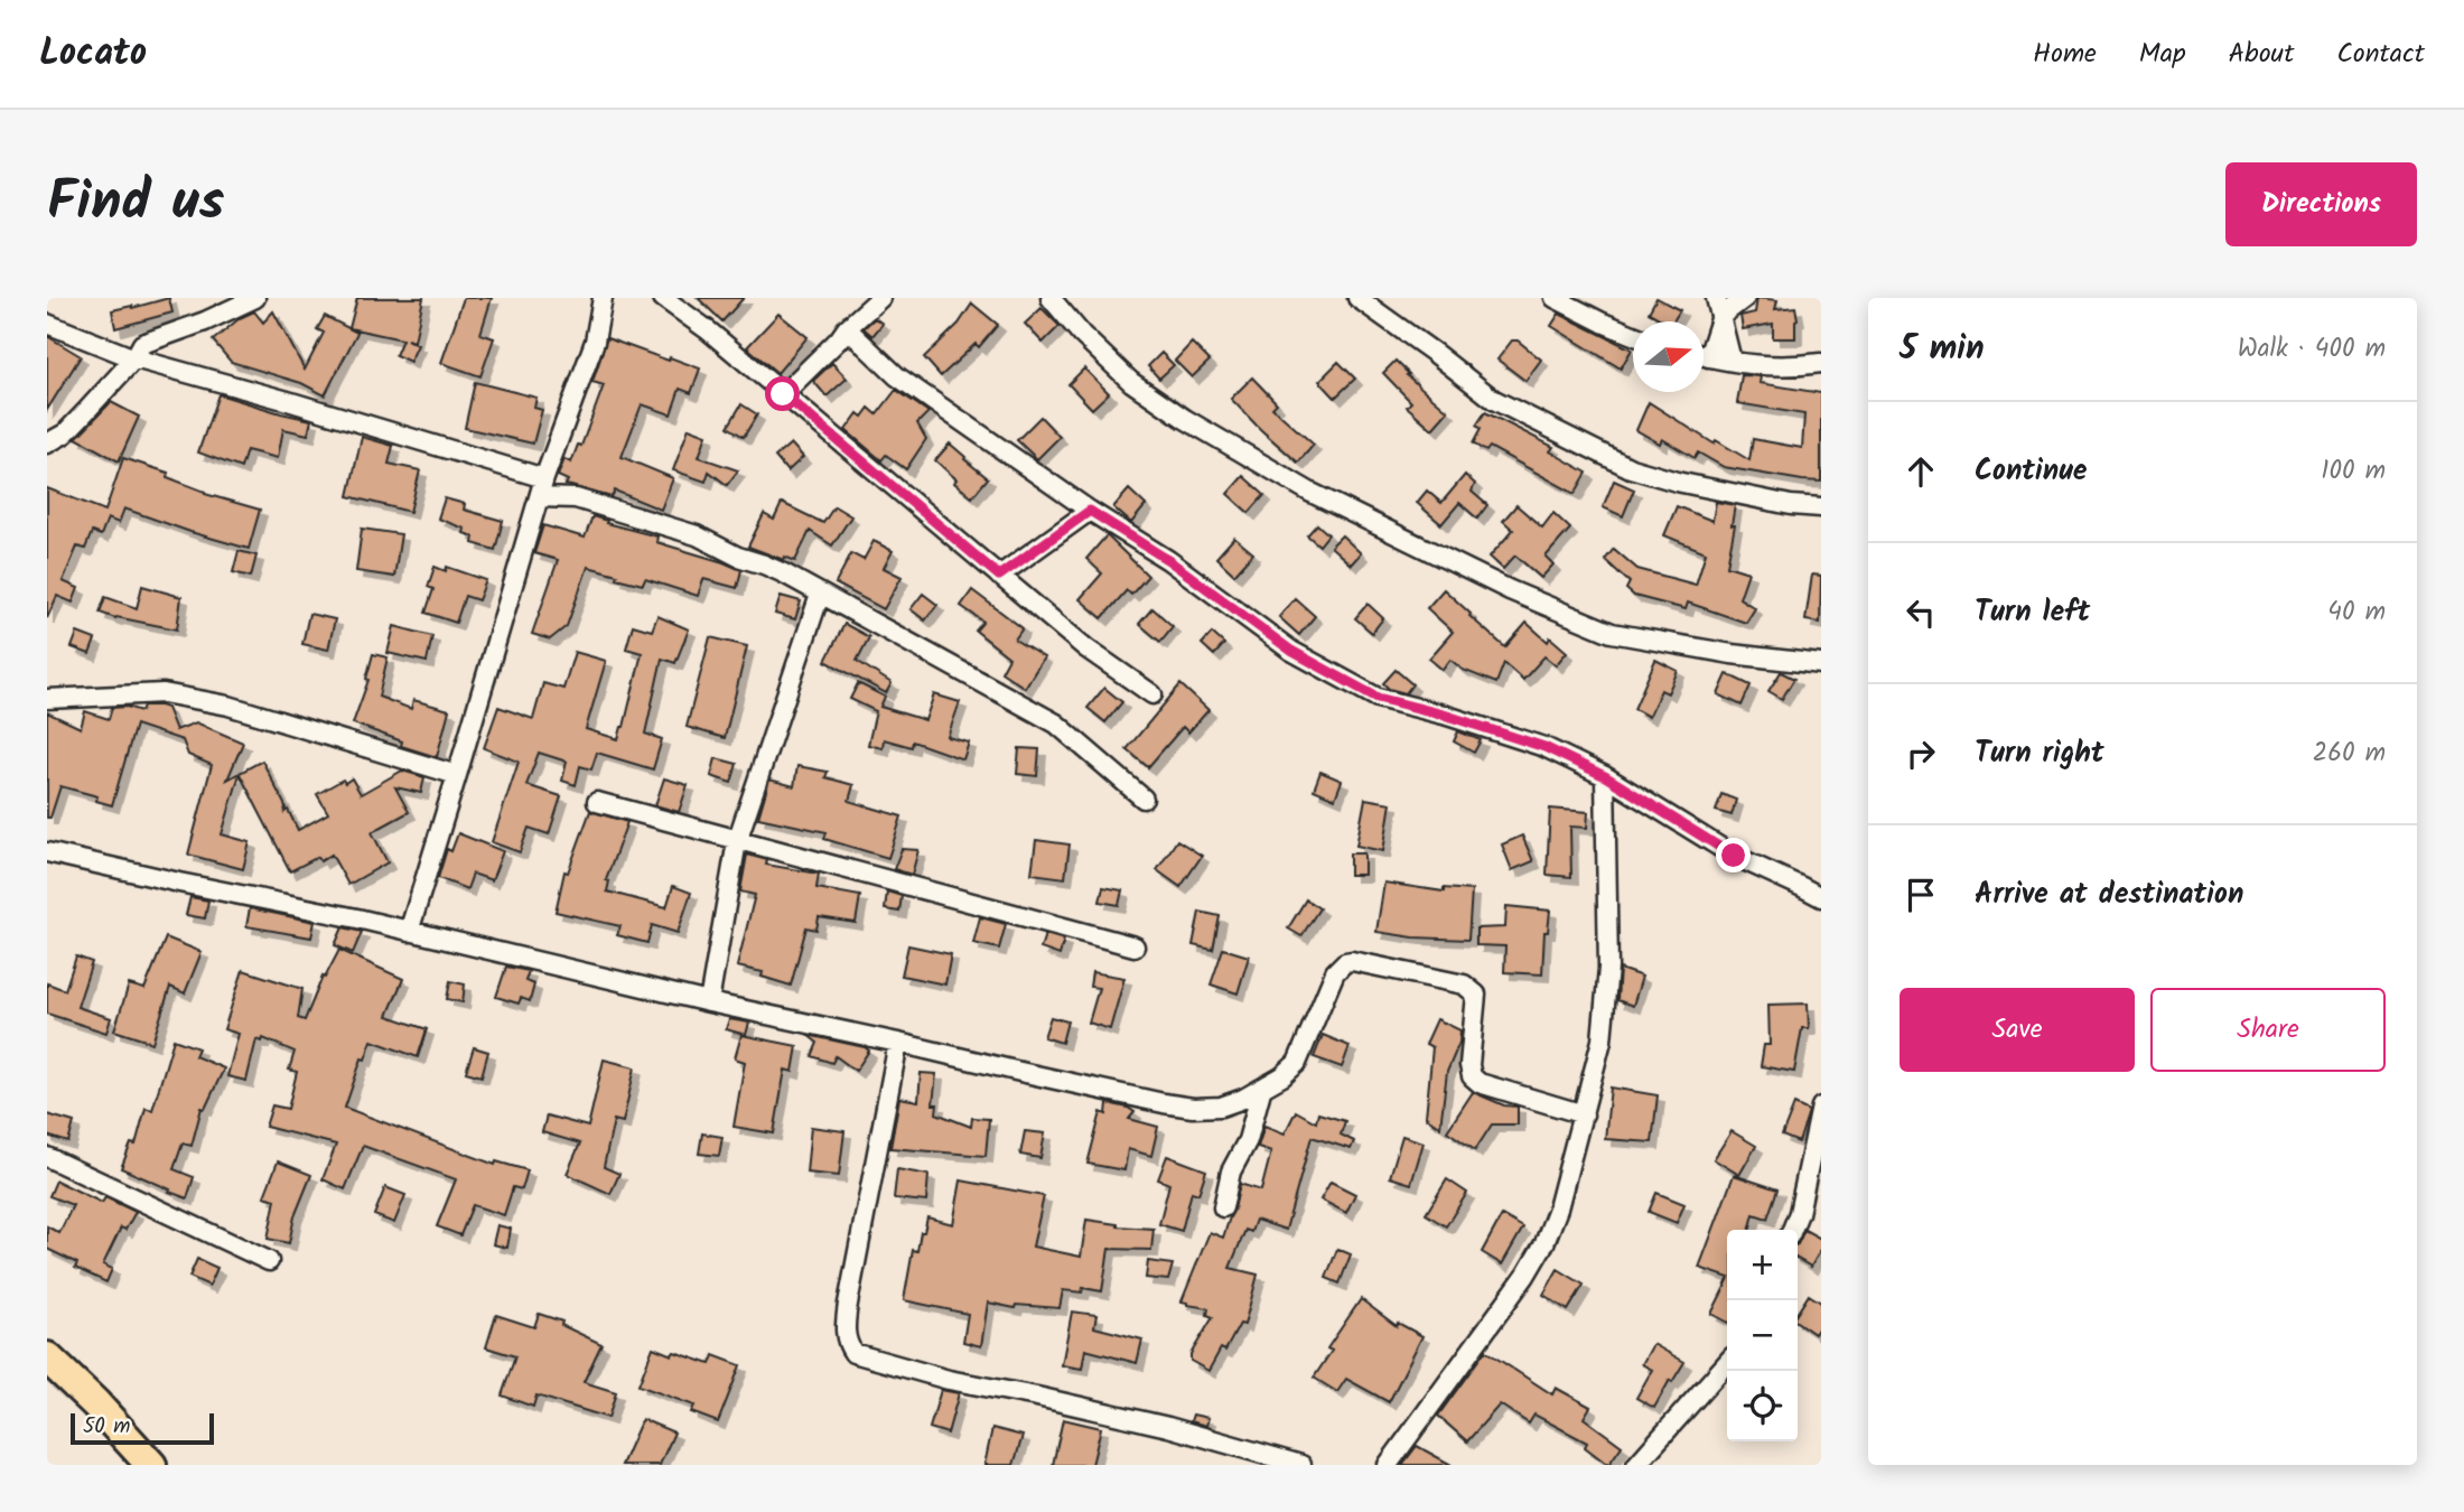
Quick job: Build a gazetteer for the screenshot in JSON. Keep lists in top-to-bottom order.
{
  "scale_bar": "50 m",
  "north": "right",
  "page": {
    "header": "Locato",
    "nav": [
      "Home",
      "Map",
      "About",
      "Contact"
    ],
    "title": "Find us",
    "buttons": [
      "Directions",
      ["Save", "Share"]
    ],
    "heading": ["5 min", "Walk · 400 m"],
    "list": [
      ["Continue", "100 m"],
      ["Turn left", "40 m"],
      ["Turn right", "260 m"],
      "Arrive at destination"
    ],
    "map_buttons": ["+", "−"],
    "scale": "50 m"
  }
}
